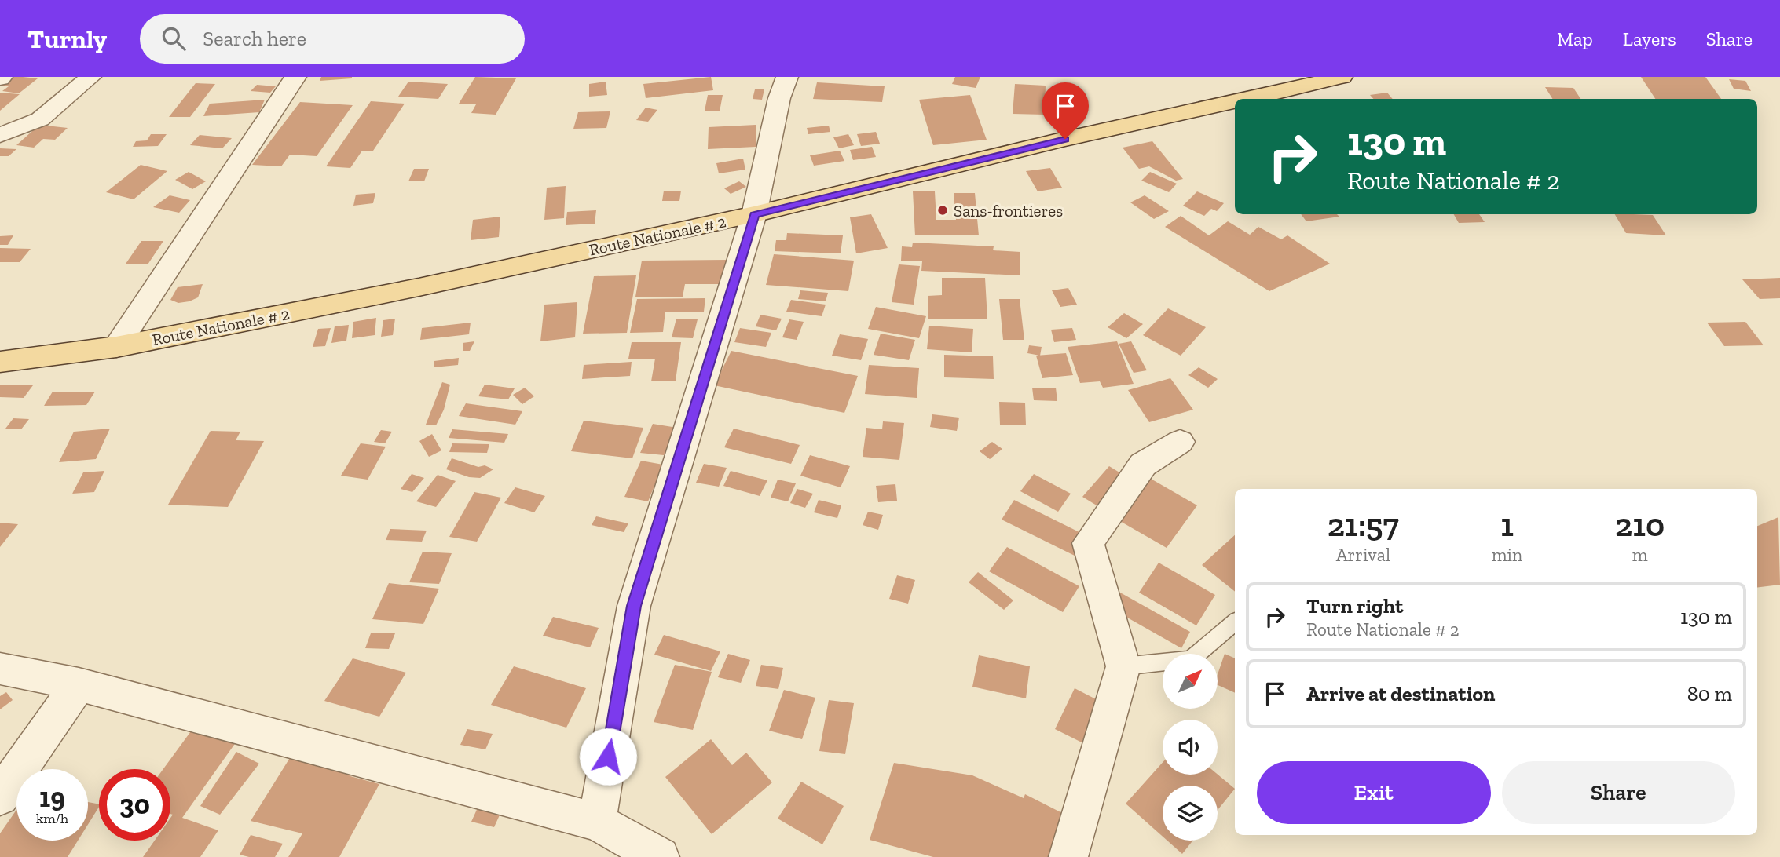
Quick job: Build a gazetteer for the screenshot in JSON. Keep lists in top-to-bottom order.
{
  "streets": {
    "main road": ["Route Nationale # 2"]
  },
  "places": ["Sans-frontieres"],
  "north": "top right",
  "page": {
    "header": "Turnly",
    "search": "Search here",
    "nav": ["Map", "Layers", "Share"],
    "turn": ["130 m", "Route Nationale # 2"],
    "eta": [
      "21:57",
      "Arrival",
      "1",
      "min",
      "210",
      "m"
    ],
    "list": [
      {
        "name": "Turn right",
        "note": "Route Nationale # 2",
        "value": "130 m"
      },
      {
        "name": "Arrive at destination",
        "value": "80 m"
      }
    ],
    "buttons": ["Exit", "Share"],
    "speed": "19 km/h",
    "limit": "30"
  }
}
